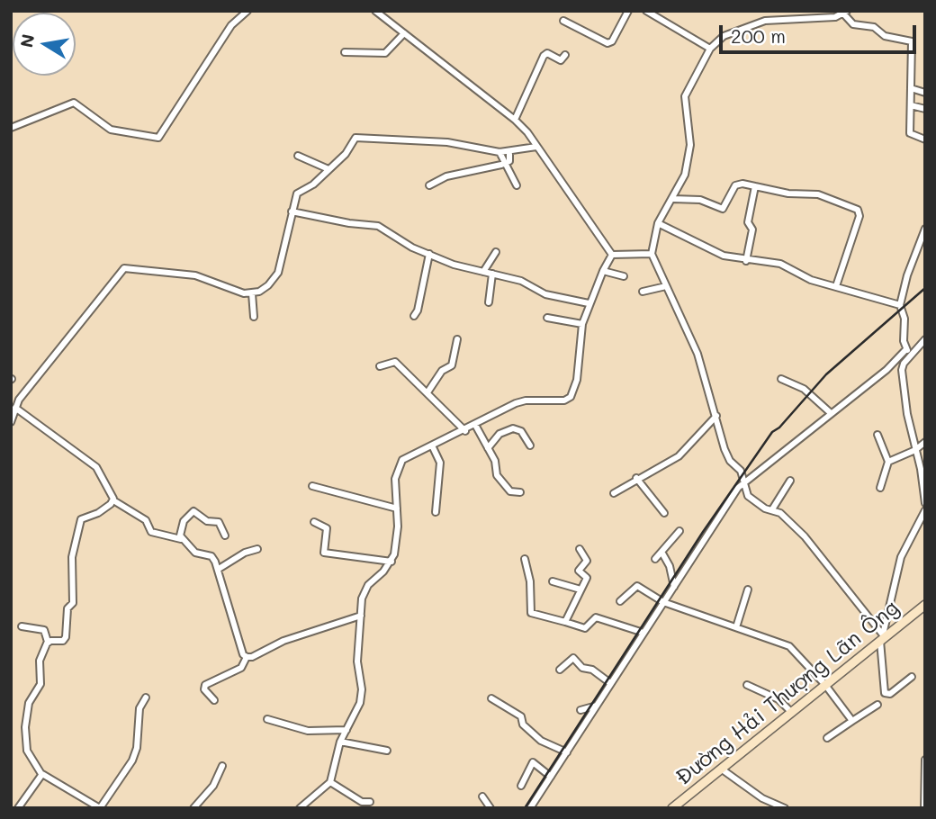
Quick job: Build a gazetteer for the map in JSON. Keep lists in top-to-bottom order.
{
  "streets": {
    "street": ["Đường Hải Thượng Lãn Ông"]
  },
  "scale_bar": "200 m",
  "north": "left"
}
